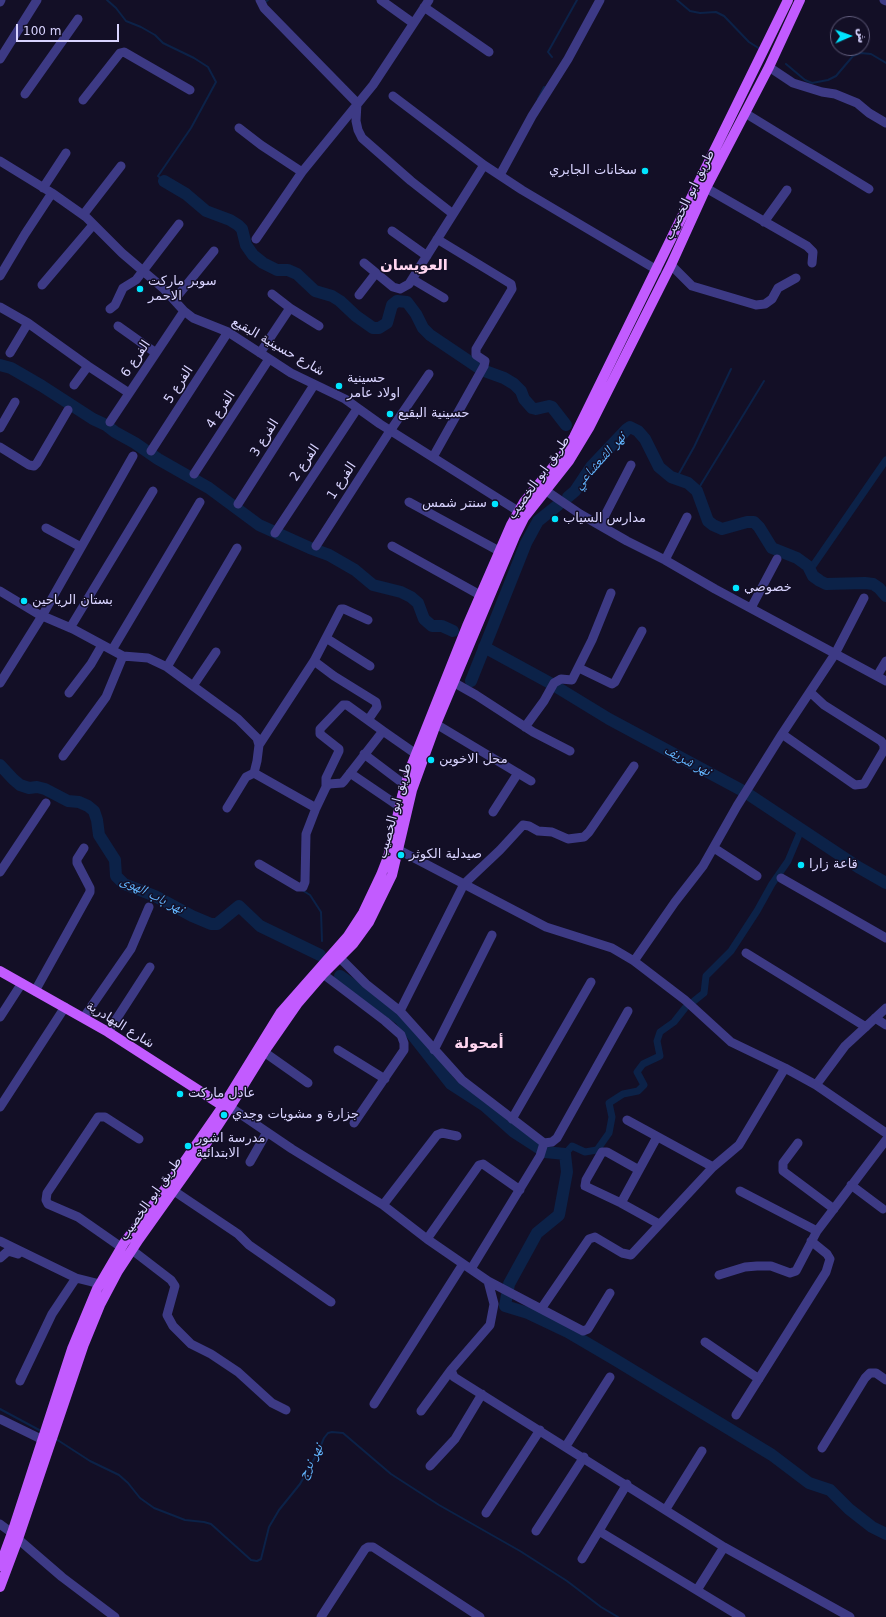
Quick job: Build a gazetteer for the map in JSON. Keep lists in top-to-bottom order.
{
  "streets": {
    "main road": ["طريق ابو الخصيب", "شارع البهادرية"],
    "street": [
      "شارع حسينية البقيع",
      "الفرع 6",
      "الفرع 5",
      "الفرع 4",
      "الفرع 3",
      "الفرع 2",
      "الفرع 1"
    ]
  },
  "crossings": [
    ["طريق ابو الخصيب", "شارع حسينية البقيع"],
    ["طريق ابو الخصيب", "شارع البهادرية"],
    ["شارع حسينية البقيع", "الفرع 6"],
    ["شارع حسينية البقيع", "الفرع 5"],
    ["شارع حسينية البقيع", "الفرع 4"],
    ["شارع حسينية البقيع", "الفرع 3"],
    ["شارع حسينية البقيع", "الفرع 2"],
    ["شارع حسينية البقيع", "الفرع 1"]
  ],
  "districts": ["العويسان", "أمحولة"],
  "water": [
    "نهر الشعشاعي",
    "نهر شريف",
    "نهر باب الهوى",
    "نهر نرج"
  ],
  "places": [
    "سخانات الجابري",
    "سوبر ماركت الاحمر",
    "حسينية اولاد عامر",
    "حسينية البقيع",
    "سنتر شمس",
    "مدارس السياب",
    "خصوصي",
    "بستان الرياحين",
    "محل الاخوين",
    "صيدلية الكوثر",
    "قاعة زارا",
    "عادل ماركت",
    "جزارة و مشويات وجدي",
    "مدرسة اشور الابتدائية"
  ],
  "scale_bar": "100 m",
  "north": "right"
}
